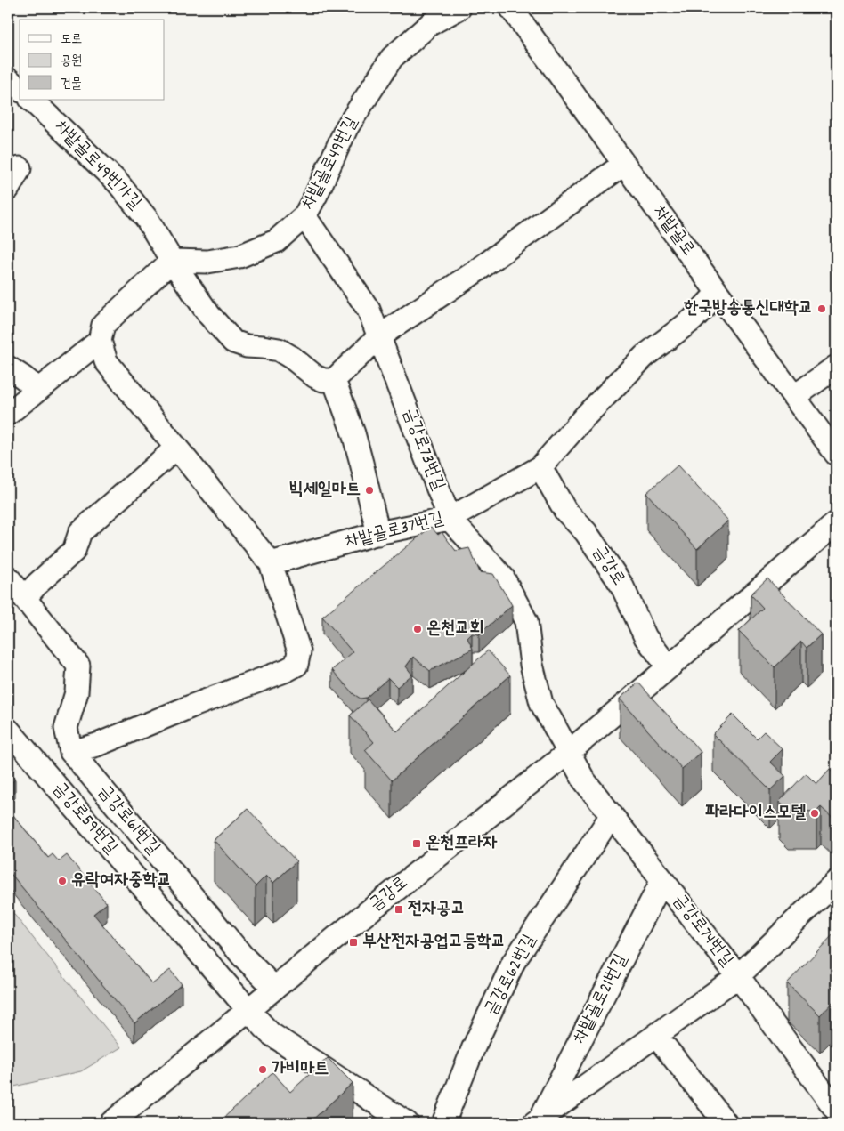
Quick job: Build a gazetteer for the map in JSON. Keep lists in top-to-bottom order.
{
  "streets": {
    "street": [
      "차밭골로49번길",
      "차밭골로49번가길",
      "차밭골로",
      "금강로73번길",
      "차밭골로37번길",
      "금강로",
      "금강로59번길",
      "금강로61번길",
      "금강로74번길",
      "금강로62번길",
      "차밭골로21번길"
    ]
  },
  "crossings": [
    ["차밭골로49번길", "차밭골로49번가길"],
    ["차밭골로49번길", "금강로73번길"],
    ["차밭골로", "차밭골로37번길"],
    ["금강로73번길", "차밭골로37번길"],
    ["금강로73번길", "금강로"],
    ["금강로73번길", "금강로74번길"],
    ["차밭골로37번길", "금강로"],
    ["금강로", "금강로59번길"],
    ["금강로", "금강로61번길"],
    ["금강로", "금강로74번길"],
    ["금강로74번길", "금강로62번길"],
    ["금강로74번길", "차밭골로21번길"]
  ],
  "places": {
    "other": [
      "한국방송통신대학교",
      "빅세일마트",
      "온천교회",
      "파라다이스모텔",
      "유락여자중학교",
      "가비마트"
    ],
    "transit": ["온천프라자", "전자공고", "부산전자공업고등학교"]
  },
  "legend": ["도로", "공원", "건물"]
}
